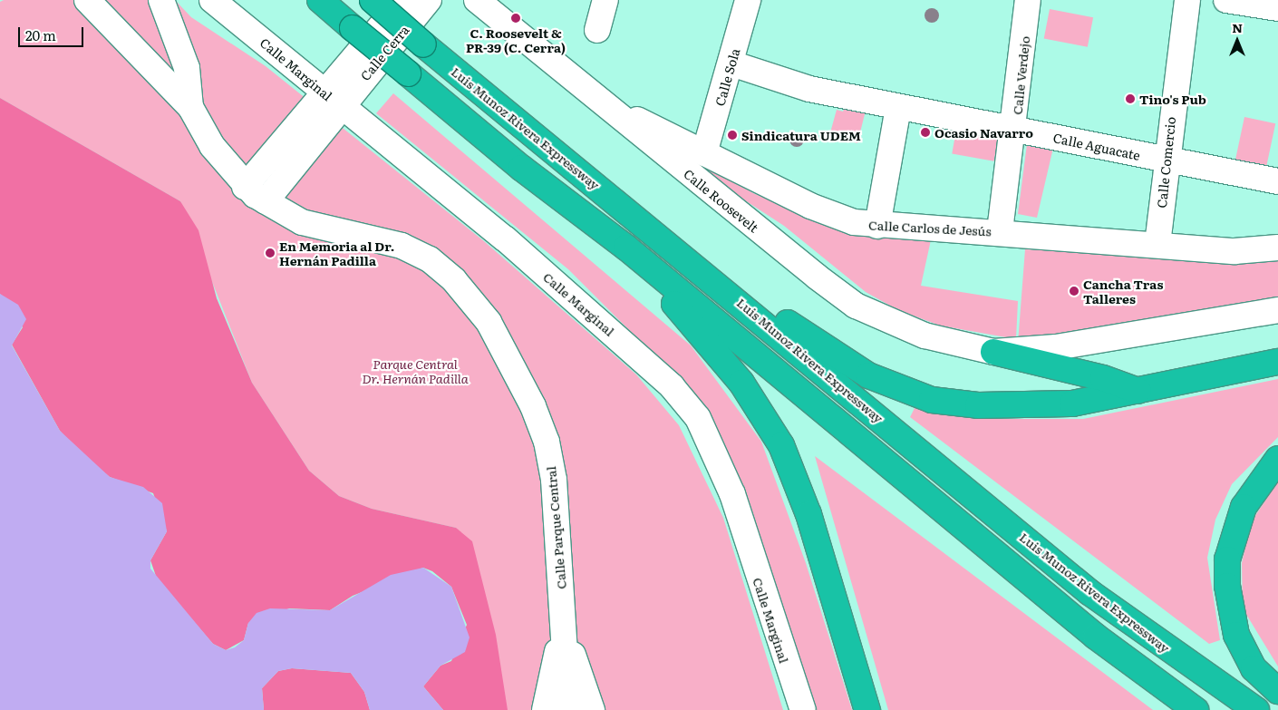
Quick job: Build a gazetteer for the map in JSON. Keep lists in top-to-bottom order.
{
  "streets": {
    "highway": ["Luis Munoz Rivera Expressway"],
    "street": [
      "Calle Cerra",
      "Calle Marginal",
      "Calle Verdejo",
      "Calle Sola",
      "Calle Aguacate",
      "Calle Comercio",
      "Calle Roosevelt",
      "Calle Carlos de Jesús",
      "Calle Parque Central"
    ]
  },
  "crossings": [
    ["Calle Cerra", "Calle Marginal"],
    ["Calle Verdejo", "Calle Aguacate"],
    ["Calle Verdejo", "Calle Carlos de Jesús"],
    ["Calle Sola", "Calle Aguacate"],
    ["Calle Sola", "Calle Carlos de Jesús"],
    ["Calle Aguacate", "Calle Comercio"],
    ["Calle Comercio", "Calle Carlos de Jesús"],
    ["Calle Roosevelt", "Calle Carlos de Jesús"]
  ],
  "parks": ["Parque Central Dr. Hernán Padilla"],
  "places": [
    "C. Roosevelt & PR-39 (C. Cerra)",
    "Tino's Pub",
    "Ocasio Navarro",
    "Sindicatura UDEM",
    "En Memoria al Dr. Hernán Padilla",
    "Cancha Tras Talleres"
  ],
  "scale_bar": "20 m",
  "north": "top"
}
